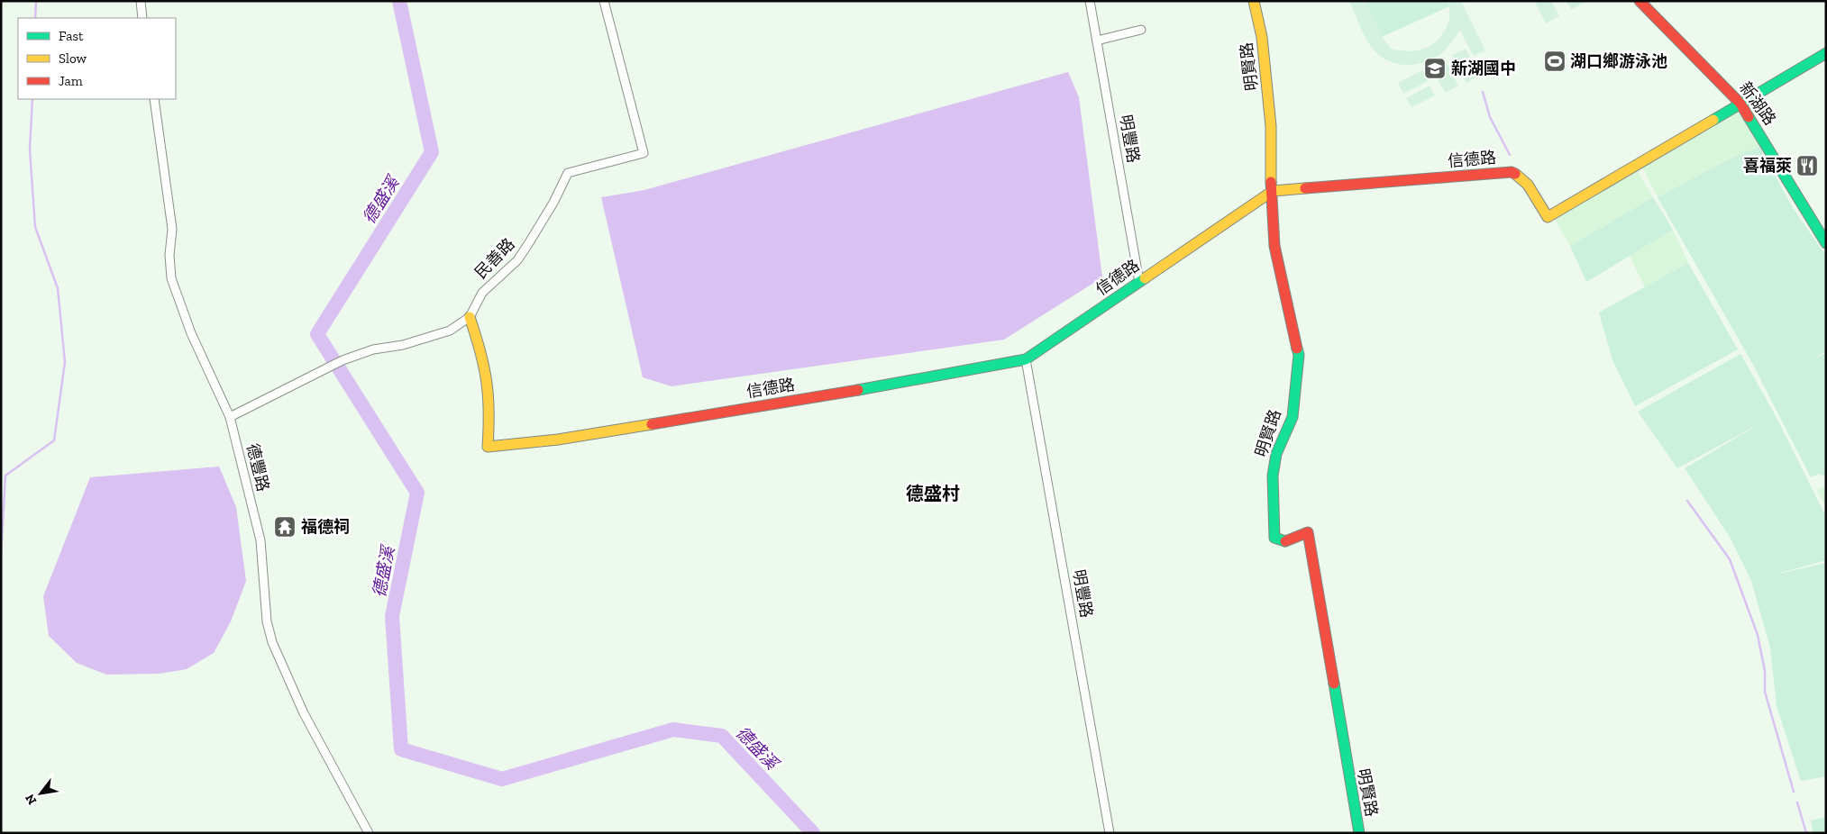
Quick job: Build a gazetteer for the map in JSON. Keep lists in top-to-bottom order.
{
  "streets": {
    "street": [
      "明賢路",
      "新湖路",
      "明豐路",
      "信德路",
      "民善路",
      "德豐路"
    ]
  },
  "crossings": [
    ["明賢路", "信德路"],
    ["新湖路", "信德路"],
    ["明豐路", "信德路"],
    ["信德路", "民善路"],
    ["民善路", "德豐路"]
  ],
  "districts": ["德盛村"],
  "water": ["德盛溪"],
  "places": {
    "sports": ["湖口鄉游泳池"],
    "school or university": ["新湖國中"],
    "restaurant": ["喜福萊"],
    "temple": ["福德祠"]
  },
  "legend": ["Fast", "Slow", "Jam"],
  "north": "bottom left"
}
